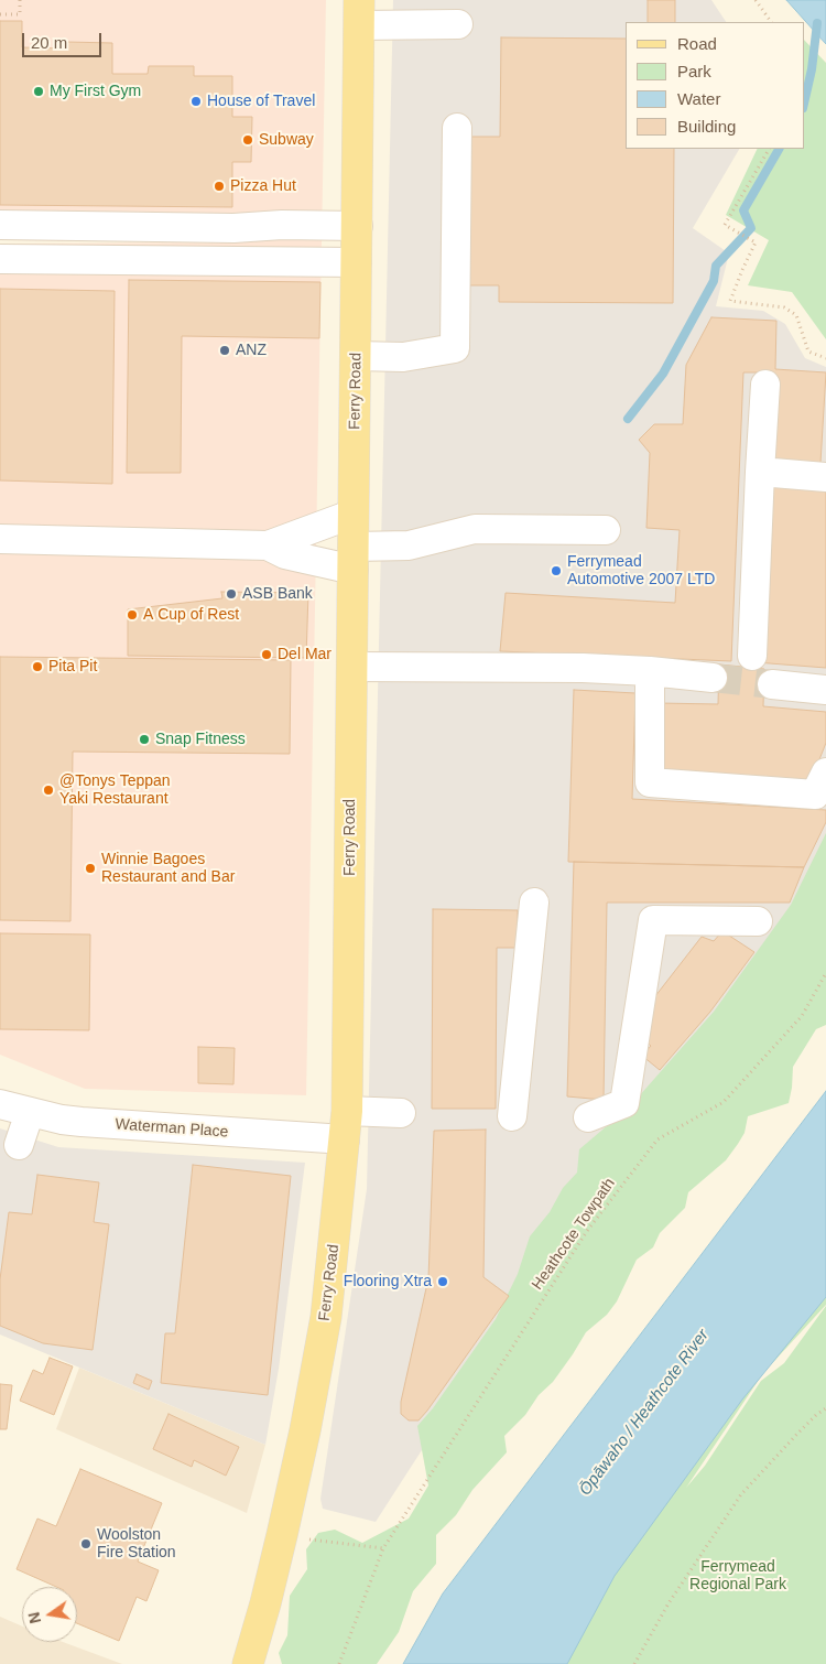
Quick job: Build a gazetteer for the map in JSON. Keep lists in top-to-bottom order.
{
  "streets": {
    "main road": ["Ferry Road"],
    "street": ["Waterman Place"],
    "path": ["Heathcote Towpath"]
  },
  "crossings": [
    ["Ferry Road", "Waterman Place"]
  ],
  "water": ["Ōpāwaho / Heathcote River"],
  "parks": ["Ferrymead Regional Park"],
  "places": [
    "My First Gym",
    "House of Travel",
    "Subway",
    "Pizza Hut",
    "ANZ",
    "Ferrymead Automotive 2007 LTD",
    "ASB Bank",
    "A Cup of Rest",
    "Del Mar",
    "Pita Pit",
    "Snap Fitness",
    "@Tonys Teppan Yaki Restaurant",
    "Winnie Bagoes Restaurant and Bar",
    "Flooring Xtra",
    "Woolston Fire Station"
  ],
  "legend": [
    "Road",
    "Park",
    "Water",
    "Building"
  ],
  "scale_bar": "20 m",
  "north": "left"
}
